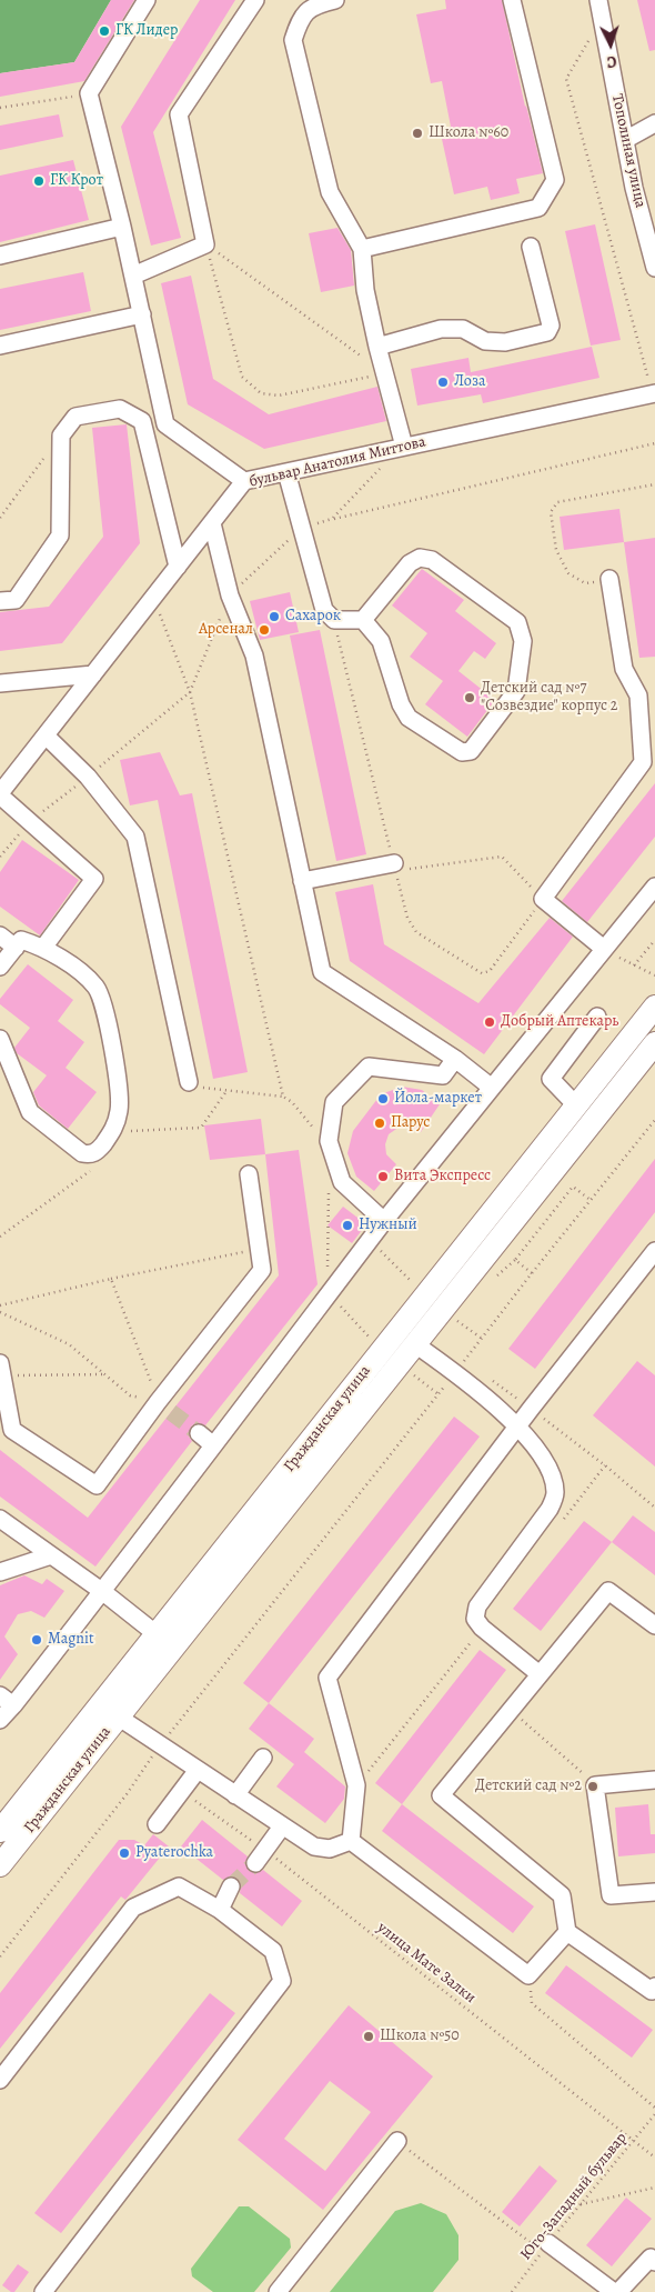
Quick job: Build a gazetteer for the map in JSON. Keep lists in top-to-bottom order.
{
  "streets": {
    "main road": ["Гражданская улица"],
    "street": ["Тополиная улица", "бульвар Анатолия Миттова"],
    "path": ["улица Мате Залки", "Юго-Западный бульвар"]
  },
  "crossings": [
    ["улица Мате Залки", "Юго-Западный бульвар"]
  ],
  "places": [
    "ГК Лидер",
    "Школа №60",
    "ГК Крот",
    "Лоза",
    "Сахарок",
    "Арсенал",
    "Детский сад №7 \"Созвездие\" корпус 2",
    "Добрый Аптекарь",
    "Йола-маркет",
    "Парус",
    "Вита Экспресс",
    "Нужный",
    "Magnit",
    "Детский сад №2",
    "Pyaterochka",
    "Школа №50"
  ],
  "north": "bottom"
}
